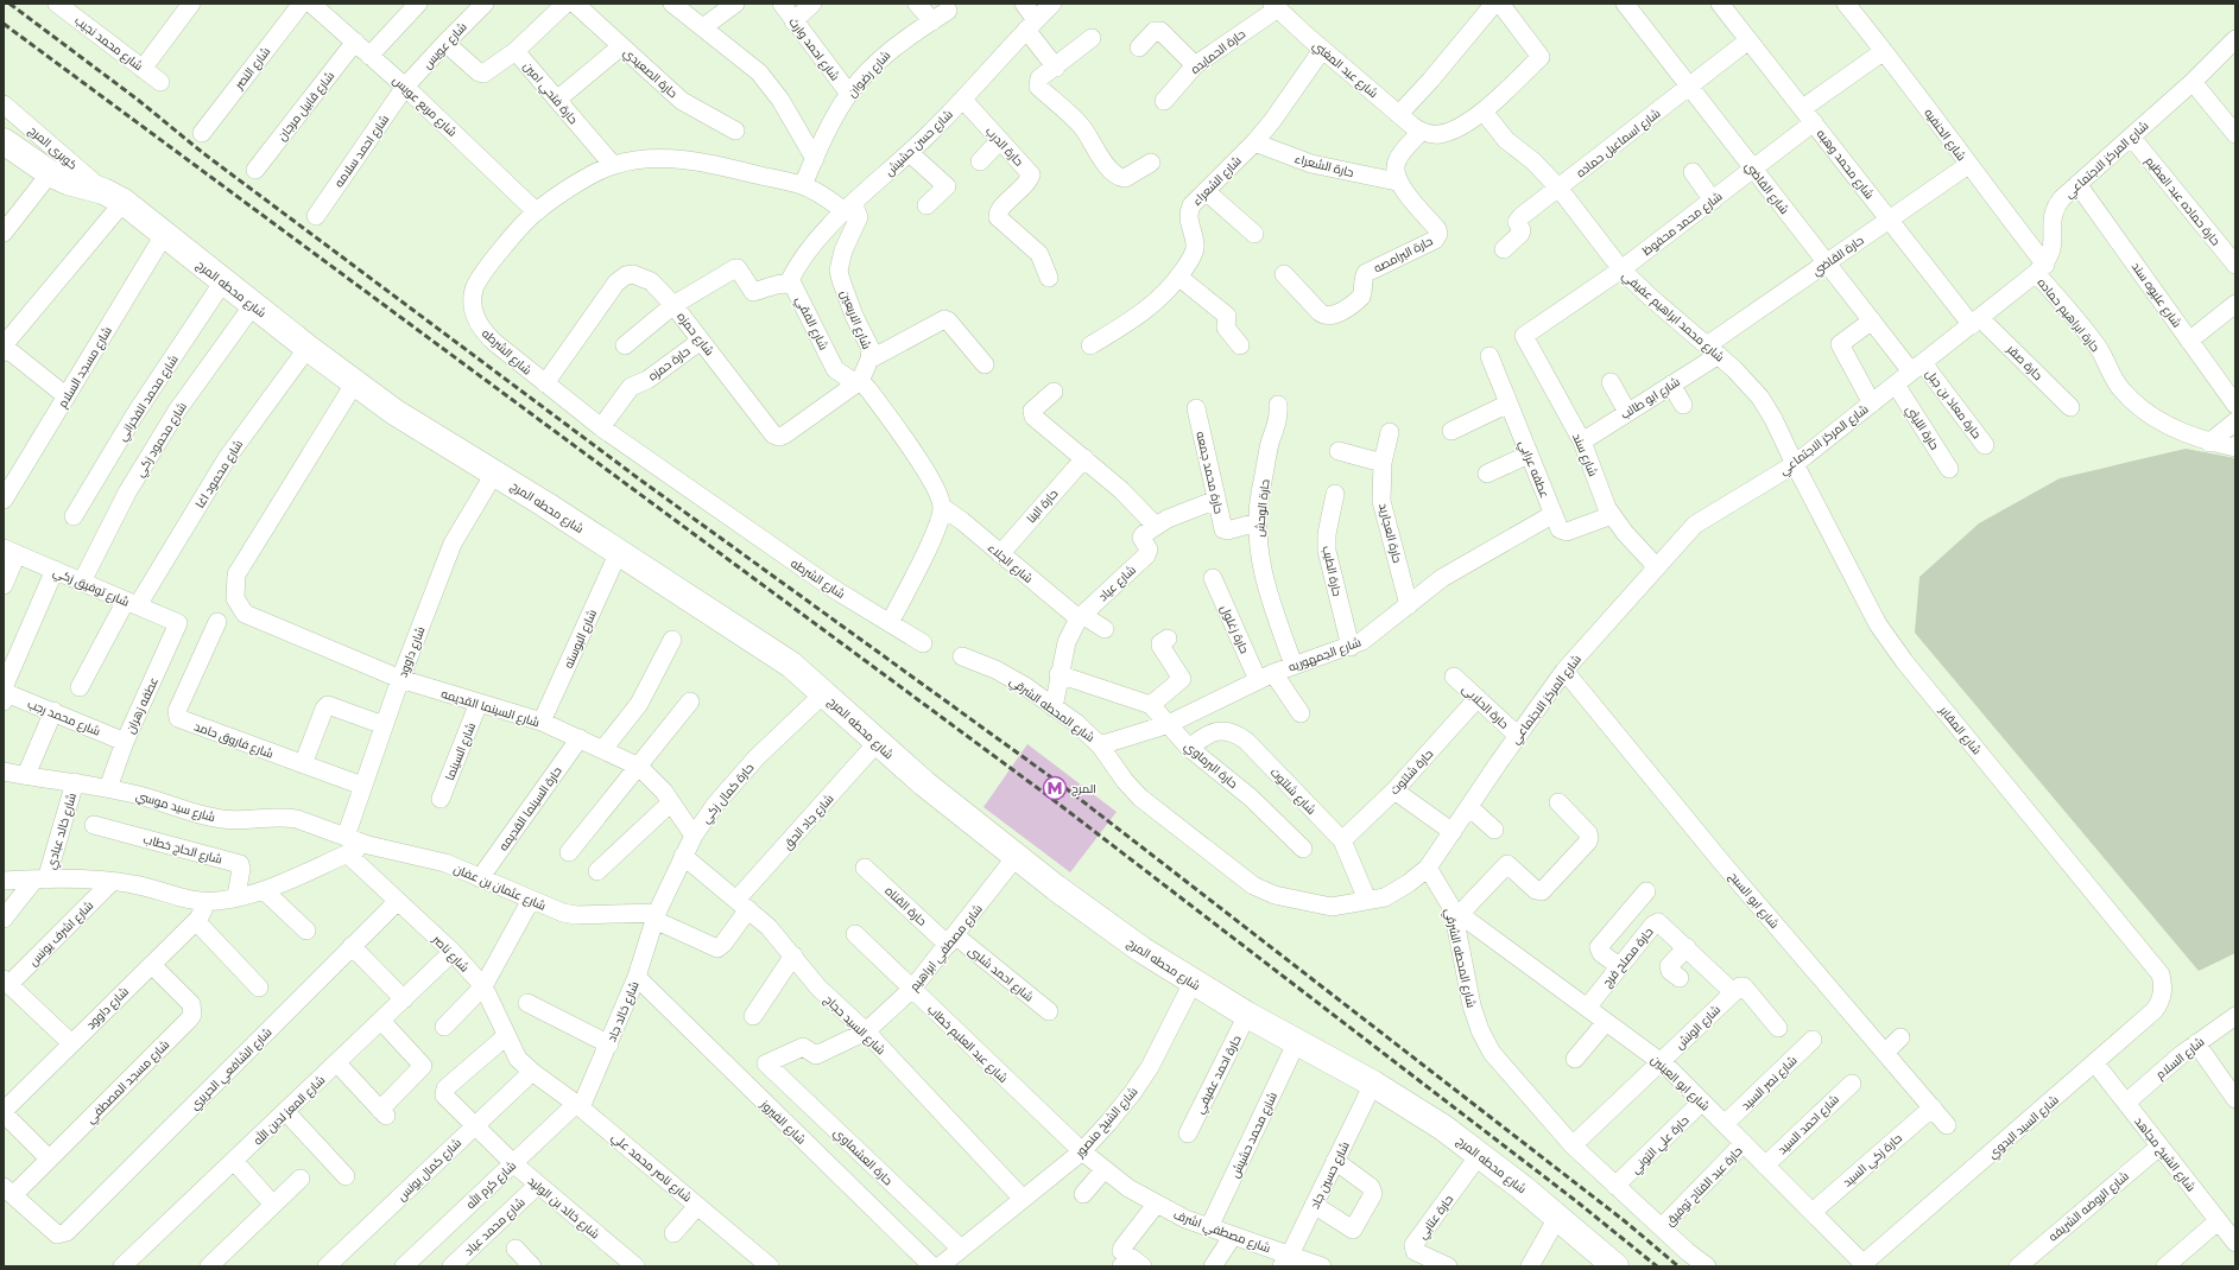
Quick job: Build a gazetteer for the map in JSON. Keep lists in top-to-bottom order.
{
  "streets": {
    "main road": ["شارع محطه المرج"],
    "street": [
      "شارع محمد نجيب",
      "شارع عويس",
      "شارع احمد وارث",
      "حارة الحمايده",
      "شارع النصر",
      "شارع عبد المغني",
      "حارة الصعيدي",
      "شارع رضوان",
      "حارة فتحي امين",
      "شارع قابيل مرجان",
      "شارع مربع عويس",
      "شارع الحنفيه",
      "شارع حسن حشيش",
      "شارع اسماعيل حماده",
      "حارة الدرب",
      "كوبرى المرج",
      "شارع احمد سلامه",
      "شارع المركز الاجتماعي",
      "شارع محمد وهبه",
      "حارة الشعراء",
      "شارع الشعراء",
      "شارع القاضي",
      "حارة حماده عبد العظيم",
      "شارع محمد محفوظ",
      "حارة البرامصه",
      "حارة القاضي",
      "شارع عليوه سند",
      "حارة ابراهيم حماده",
      "شارع محمد ابراهيم عفيفي",
      "شارع الاربعين",
      "شارع الفقي",
      "شارع حمزه",
      "شارع الشرطه",
      "حارة صقر",
      "حارة حمزه",
      "شارع مسجد السلام",
      "شارع محمد الفخراني",
      "شارع ابو طالب",
      "حارة معاذ بن جبل",
      "حارة الليثي",
      "شارع محمود زكي",
      "شارع سند",
      "عطفه عرابي",
      "حارة محمد جمعه",
      "شارع محمود اغا",
      "حارة البنا",
      "حارة الوحش",
      "حارة العجاريد",
      "شارع الجلاء",
      "حارة الطيب",
      "شارع عياد",
      "شارع توفيق زكي",
      "حارة زغلول",
      "شارع البوسته",
      "شارع داوود",
      "شارع الجمهوريه",
      "عطفه زهران",
      "حارة الحلابى",
      "شارع السينما القديمه",
      "شارع المحطه الشرقي",
      "شارع محمد رجب",
      "شارع المقابر",
      "شارع فاروق حامد",
      "شارع السينما",
      "حارة البرماوي",
      "حارة شلتوت",
      "شارع شلتوت",
      "حارة كمال زكي",
      "شارع سيد موسي",
      "حارة السينما القديمه",
      "شارع جاد الحق",
      "شارع خالد عبادي",
      "شارع الحاج خطاب",
      "شارع عثمان بن عفان",
      "شارع ابو السبح",
      "حارة القناه",
      "شارع اشرف يونس",
      "شارع مصطفي ابراهيم",
      "شارع ناصر",
      "حارة مصلح فرج",
      "شارع احمد شلبى",
      "شارع خالد جاد",
      "شارع السيد حجاج",
      "شارع الونش",
      "شارع عبد العليم خطاب",
      "شارع السلام",
      "شارع الشافعي الحريري",
      "حارة احمد عفيفي",
      "شارع مسجد المصطفي",
      "شارع ابو العينين",
      "شارع نصر السيد",
      "شارع المعز لدين الله",
      "شارع الفيروز",
      "شارع الشيخ منصور",
      "شارع احمد السيد",
      "شارع السيد البدوي",
      "شارع محمد حشيش",
      "حارة علي التوني",
      "شارع الشيخ مجاهد",
      "حارة العشماوي",
      "حارة زكي السيد",
      "شارع ناصر محمد علي",
      "شارع كمال يونس",
      "شارع حسين جاد",
      "شارع كرم الله",
      "حارة عبد الفتاح توفيق",
      "شارع الروضه الشريفه",
      "شارع خالد بن الوليد",
      "حارة عتابي",
      "شارع محمد عياد",
      "شارع مصطفي اشرف"
    ]
  },
  "crossings": [
    ["شارع عويس", "شارع مربع عويس"],
    ["شارع عويس", "شارع احمد سلامه"],
    ["شارع احمد وارث", "شارع رضوان"],
    ["حارة الحمايده", "شارع عبد المغني"],
    ["شارع النصر", "شارع مربع عويس"],
    ["شارع عبد المغني", "شارع الشعراء"],
    ["شارع رضوان", "شارع الشرطه"],
    ["حارة فتحي امين", "شارع الشرطه"],
    ["شارع قابيل مرجان", "شارع مربع عويس"],
    ["شارع مربع عويس", "شارع احمد سلامه"],
    ["شارع مربع عويس", "شارع الشرطه"],
    ["شارع الحنفيه", "شارع المركز الاجتماعي"],
    ["شارع الحنفيه", "حارة القاضي"],
    ["شارع الحنفيه", "حارة ابراهيم حماده"],
    ["شارع حسن حشيش", "حارة الدرب"],
    ["شارع حسن حشيش", "شارع الاربعين"],
    ["شارع حسن حشيش", "شارع الفقي"],
    ["شارع حسن حشيش", "شارع الشرطه"],
    ["شارع اسماعيل حماده", "شارع محمد وهبه"],
    ["شارع اسماعيل حماده", "شارع القاضي"],
    ["شارع اسماعيل حماده", "شارع محمد ابراهيم عفيفي"],
    ["كوبرى المرج", "شارع محطه المرج"],
    ["شارع المركز الاجتماعي", "شارع محمد وهبه"],
    ["شارع المركز الاجتماعي", "شارع القاضي"],
    ["شارع المركز الاجتماعي", "حارة حماده عبد العظيم"],
    ["شارع المركز الاجتماعي", "شارع عليوه سند"],
    ["شارع المركز الاجتماعي", "حارة ابراهيم حماده"],
    ["شارع المركز الاجتماعي", "شارع محمد ابراهيم عفيفي"],
    ["شارع المركز الاجتماعي", "حارة صقر"],
    ["شارع المركز الاجتماعي", "حارة معاذ بن جبل"],
    ["شارع المركز الاجتماعي", "حارة الليثي"],
    ["شارع المركز الاجتماعي", "شارع سند"],
    ["شارع المركز الاجتماعي", "حارة الحلابى"],
    ["شارع المركز الاجتماعي", "شارع المحطه الشرقي"],
    ["شارع المركز الاجتماعي", "شارع المقابر"],
    ["شارع المركز الاجتماعي", "شارع ابو السبح"],
    ["شارع محمد وهبه", "شارع محمد محفوظ"],
    ["شارع محمد وهبه", "حارة القاضي"],
    ["شارع محمد وهبه", "حارة صقر"],
    ["حارة الشعراء", "شارع الشعراء"],
    ["حارة الشعراء", "حارة البرامصه"],
    ["شارع القاضي", "شارع محمد محفوظ"],
    ["شارع القاضي", "حارة القاضي"],
    ["شارع القاضي", "حارة معاذ بن جبل"],
    ["شارع محمد محفوظ", "شارع محمد ابراهيم عفيفي"],
    ["شارع محمد محفوظ", "شارع سند"],
    ["حارة القاضي", "شارع محمد ابراهيم عفيفي"],
    ["حارة القاضي", "شارع ابو طالب"],
    ["شارع محطه المرج", "شارع مسجد السلام"],
    ["شارع محطه المرج", "شارع محمد الفخراني"],
    ["شارع محطه المرج", "شارع محمود زكي"],
    ["شارع محطه المرج", "شارع محمود اغا"],
    ["شارع محطه المرج", "شارع البوسته"],
    ["شارع محطه المرج", "شارع داوود"],
    ["شارع محطه المرج", "شارع السينما القديمه"],
    ["شارع محطه المرج", "حارة كمال زكي"],
    ["شارع محطه المرج", "شارع جاد الحق"],
    ["شارع محطه المرج", "شارع مصطفي ابراهيم"],
    ["شارع محطه المرج", "حارة احمد عفيفي"],
    ["شارع محطه المرج", "شارع الشيخ منصور"],
    ["شارع محطه المرج", "شارع محمد حشيش"],
    ["شارع محطه المرج", "شارع حسين جاد"],
    ["شارع محطه المرج", "حارة عتابي"],
    ["شارع محمد ابراهيم عفيفي", "شارع ابو طالب"],
    ["شارع محمد ابراهيم عفيفي", "شارع المقابر"],
    ["شارع الاربعين", "شارع الفقي"],
    ["شارع الاربعين", "شارع حمزه"],
    ["شارع الاربعين", "شارع الشرطه"],
    ["شارع الفقي", "شارع حمزه"],
    ["شارع حمزه", "شارع الشرطه"],
    ["شارع حمزه", "حارة حمزه"],
    ["شارع الشرطه", "حارة حمزه"],
    ["شارع ابو طالب", "شارع سند"],
    ["شارع محمود زكي", "شارع توفيق زكي"],
    ["شارع سند", "عطفه عرابي"],
    ["عطفه عرابي", "شارع الجمهوريه"],
    ["حارة محمد جمعه", "حارة الوحش"],
    ["حارة محمد جمعه", "شارع عياد"],
    ["شارع محمود اغا", "شارع توفيق زكي"],
    ["حارة البنا", "شارع الجلاء"],
    ["حارة الوحش", "شارع الجمهوريه"],
    ["حارة العجاريد", "شارع الجمهوريه"],
    ["شارع الجلاء", "شارع عياد"],
    ["حارة الطيب", "شارع الجمهوريه"],
    ["شارع عياد", "شارع المحطه الشرقي"],
    ["شارع عياد", "حارة البرماوي"],
    ["شارع توفيق زكي", "عطفه زهران"],
    ["حارة زغلول", "شارع الجمهوريه"],
    ["شارع البوسته", "شارع السينما القديمه"],
    ["شارع داوود", "شارع السينما القديمه"],
    ["شارع داوود", "شارع فاروق حامد"],
    ["شارع داوود", "شارع سيد موسي"],
    ["شارع داوود", "شارع عثمان بن عفان"],
    ["شارع داوود", "شارع ناصر"],
    ["شارع داوود", "شارع مسجد المصطفي"],
    ["شارع الجمهوريه", "شارع المحطه الشرقي"],
    ["شارع الجمهوريه", "حارة البرماوي"],
    ["عطفه زهران", "شارع محمد رجب"],
    ["عطفه زهران", "شارع سيد موسي"],
    ["حارة الحلابى", "حارة شلتوت"],
    ["شارع السينما القديمه", "شارع السينما"],
    ["شارع السينما القديمه", "حارة كمال زكي"],
    ["شارع السينما القديمه", "حارة السينما القديمه"],
    ["شارع المحطه الشرقي", "شارع شلتوت"],
    ["شارع المحطه الشرقي", "شارع الونش"],
    ["شارع المحطه الشرقي", "شارع ابو العينين"],
    ["شارع المحطه الشرقي", "حارة علي التوني"],
    ["شارع المحطه الشرقي", "حارة عبد الفتاح توفيق"],
    ["شارع المقابر", "شارع السيد البدوي"],
    ["حارة البرماوي", "شارع شلتوت"],
    ["حارة شلتوت", "شارع شلتوت"],
    ["حارة كمال زكي", "شارع جاد الحق"],
    ["حارة كمال زكي", "شارع عثمان بن عفان"],
    ["حارة كمال زكي", "شارع خالد جاد"],
    ["حارة كمال زكي", "شارع السيد حجاج"],
    ["شارع سيد موسي", "شارع خالد عبادي"],
    ["شارع سيد موسي", "شارع عثمان بن عفان"],
    ["شارع سيد موسي", "شارع ناصر"],
    ["حارة السينما القديمه", "شارع عثمان بن عفان"],
    ["شارع جاد الحق", "شارع عثمان بن عفان"],
    ["شارع جاد الحق", "شارع خالد جاد"],
    ["شارع جاد الحق", "شارع السيد حجاج"],
    ["شارع عثمان بن عفان", "شارع ناصر"],
    ["شارع عثمان بن عفان", "شارع خالد جاد"],
    ["شارع ابو السبح", "حارة زكي السيد"],
    ["حارة القناه", "شارع مصطفي ابراهيم"],
    ["حارة القناه", "شارع احمد شلبى"],
    ["شارع مصطفي ابراهيم", "شارع احمد شلبى"],
    ["شارع مصطفي ابراهيم", "شارع السيد حجاج"],
    ["شارع مصطفي ابراهيم", "شارع عبد العليم خطاب"],
    ["شارع مصطفي ابراهيم", "حارة العشماوي"],
    ["شارع ناصر", "شارع الشافعي الحريري"],
    ["شارع ناصر", "شارع المعز لدين الله"],
    ["شارع ناصر", "شارع ناصر محمد علي"],
    ["شارع ناصر", "شارع كمال يونس"],
    ["شارع ناصر", "شارع خالد بن الوليد"],
    ["حارة مصلح فرج", "شارع الونش"],
    ["حارة مصلح فرج", "شارع ابو العينين"],
    ["شارع خالد جاد", "شارع الفيروز"],
    ["شارع خالد جاد", "شارع ناصر محمد علي"],
    ["شارع خالد جاد", "شارع كرم الله"],
    ["شارع السيد حجاج", "شارع الشيخ منصور"],
    ["شارع الونش", "شارع ابو العينين"],
    ["شارع عبد العليم خطاب", "شارع الشيخ منصور"],
    ["شارع عبد العليم خطاب", "شارع مصطفي اشرف"],
    ["شارع السلام", "شارع الشيخ مجاهد"],
    ["شارع الشافعي الحريري", "شارع مسجد المصطفي"],
    ["شارع ابو العينين", "شارع نصر السيد"],
    ["شارع ابو العينين", "شارع احمد السيد"],
    ["شارع ابو العينين", "شارع السيد البدوي"],
    ["شارع ابو العينين", "حارة علي التوني"],
    ["شارع ابو العينين", "حارة زكي السيد"],
    ["شارع ابو العينين", "حارة عبد الفتاح توفيق"],
    ["شارع الشيخ منصور", "حارة العشماوي"],
    ["شارع الشيخ منصور", "شارع مصطفي اشرف"],
    ["شارع السيد البدوي", "شارع الشيخ مجاهد"],
    ["شارع محمد حشيش", "شارع مصطفي اشرف"],
    ["شارع الشيخ مجاهد", "شارع الروضه الشريفه"],
    ["شارع ناصر محمد علي", "شارع كمال يونس"],
    ["شارع ناصر محمد علي", "شارع كرم الله"],
    ["شارع كمال يونس", "شارع خالد بن الوليد"],
    ["شارع حسين جاد", "شارع مصطفي اشرف"],
    ["شارع كرم الله", "شارع خالد بن الوليد"],
    ["شارع خالد بن الوليد", "شارع محمد عياد"]
  ],
  "places": {
    "metro station": ["المرج"]
  }
}
